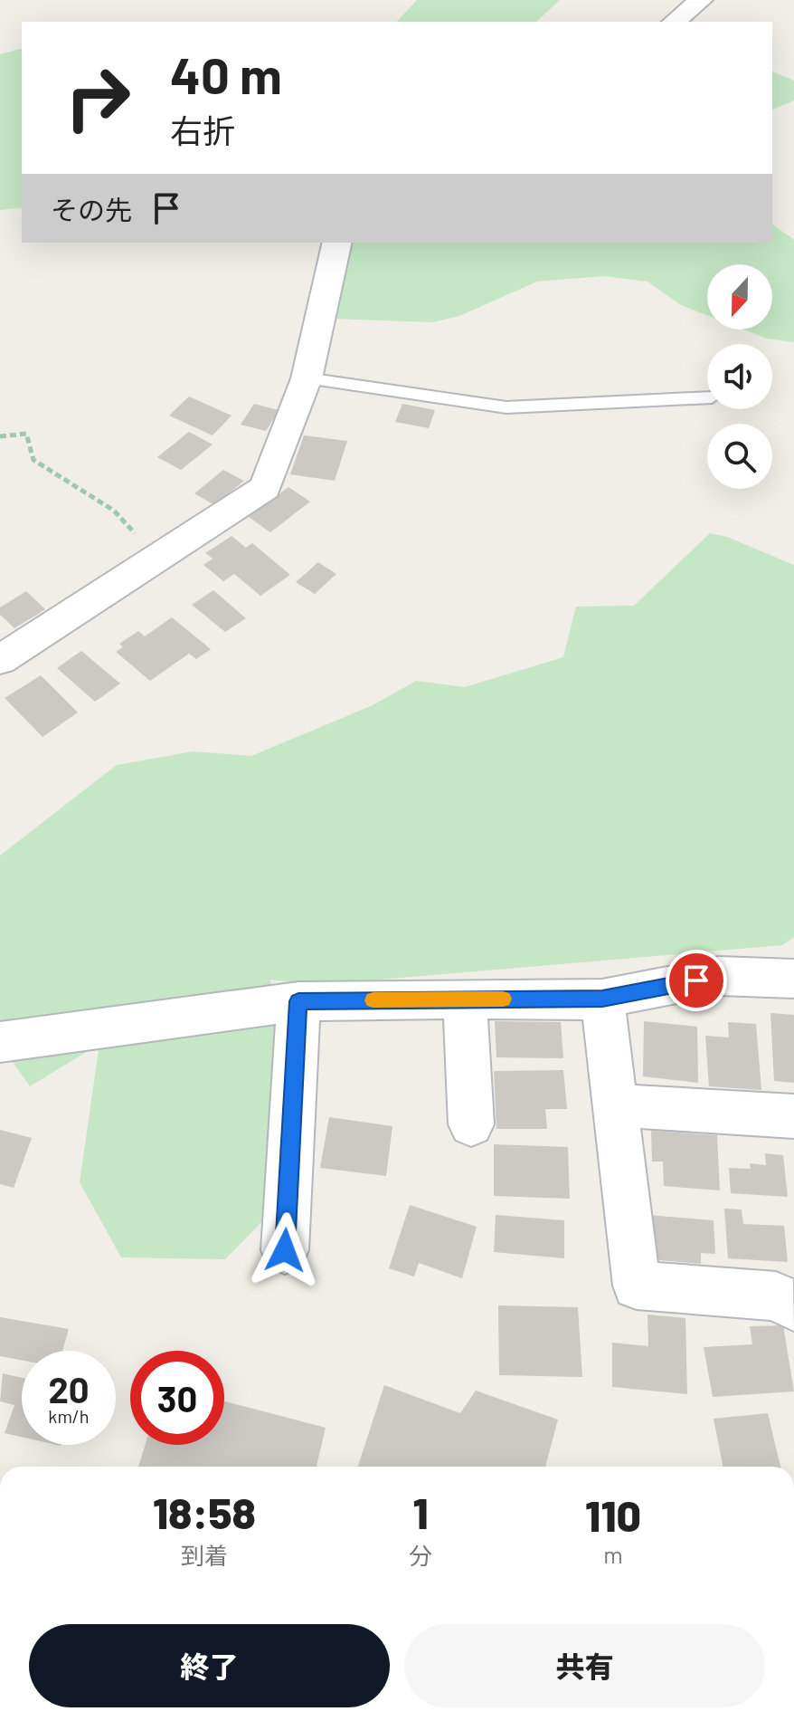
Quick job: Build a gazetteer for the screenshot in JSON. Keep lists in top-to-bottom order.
{
  "north": "bottom",
  "page": {
    "turn": ["40 m", "右折"],
    "then": "その先",
    "speed": "20 km/h",
    "limit": "30",
    "eta": [
      "18:58",
      "到着",
      "1",
      "分",
      "110",
      "m"
    ],
    "buttons": ["終了", "共有"]
  }
}
